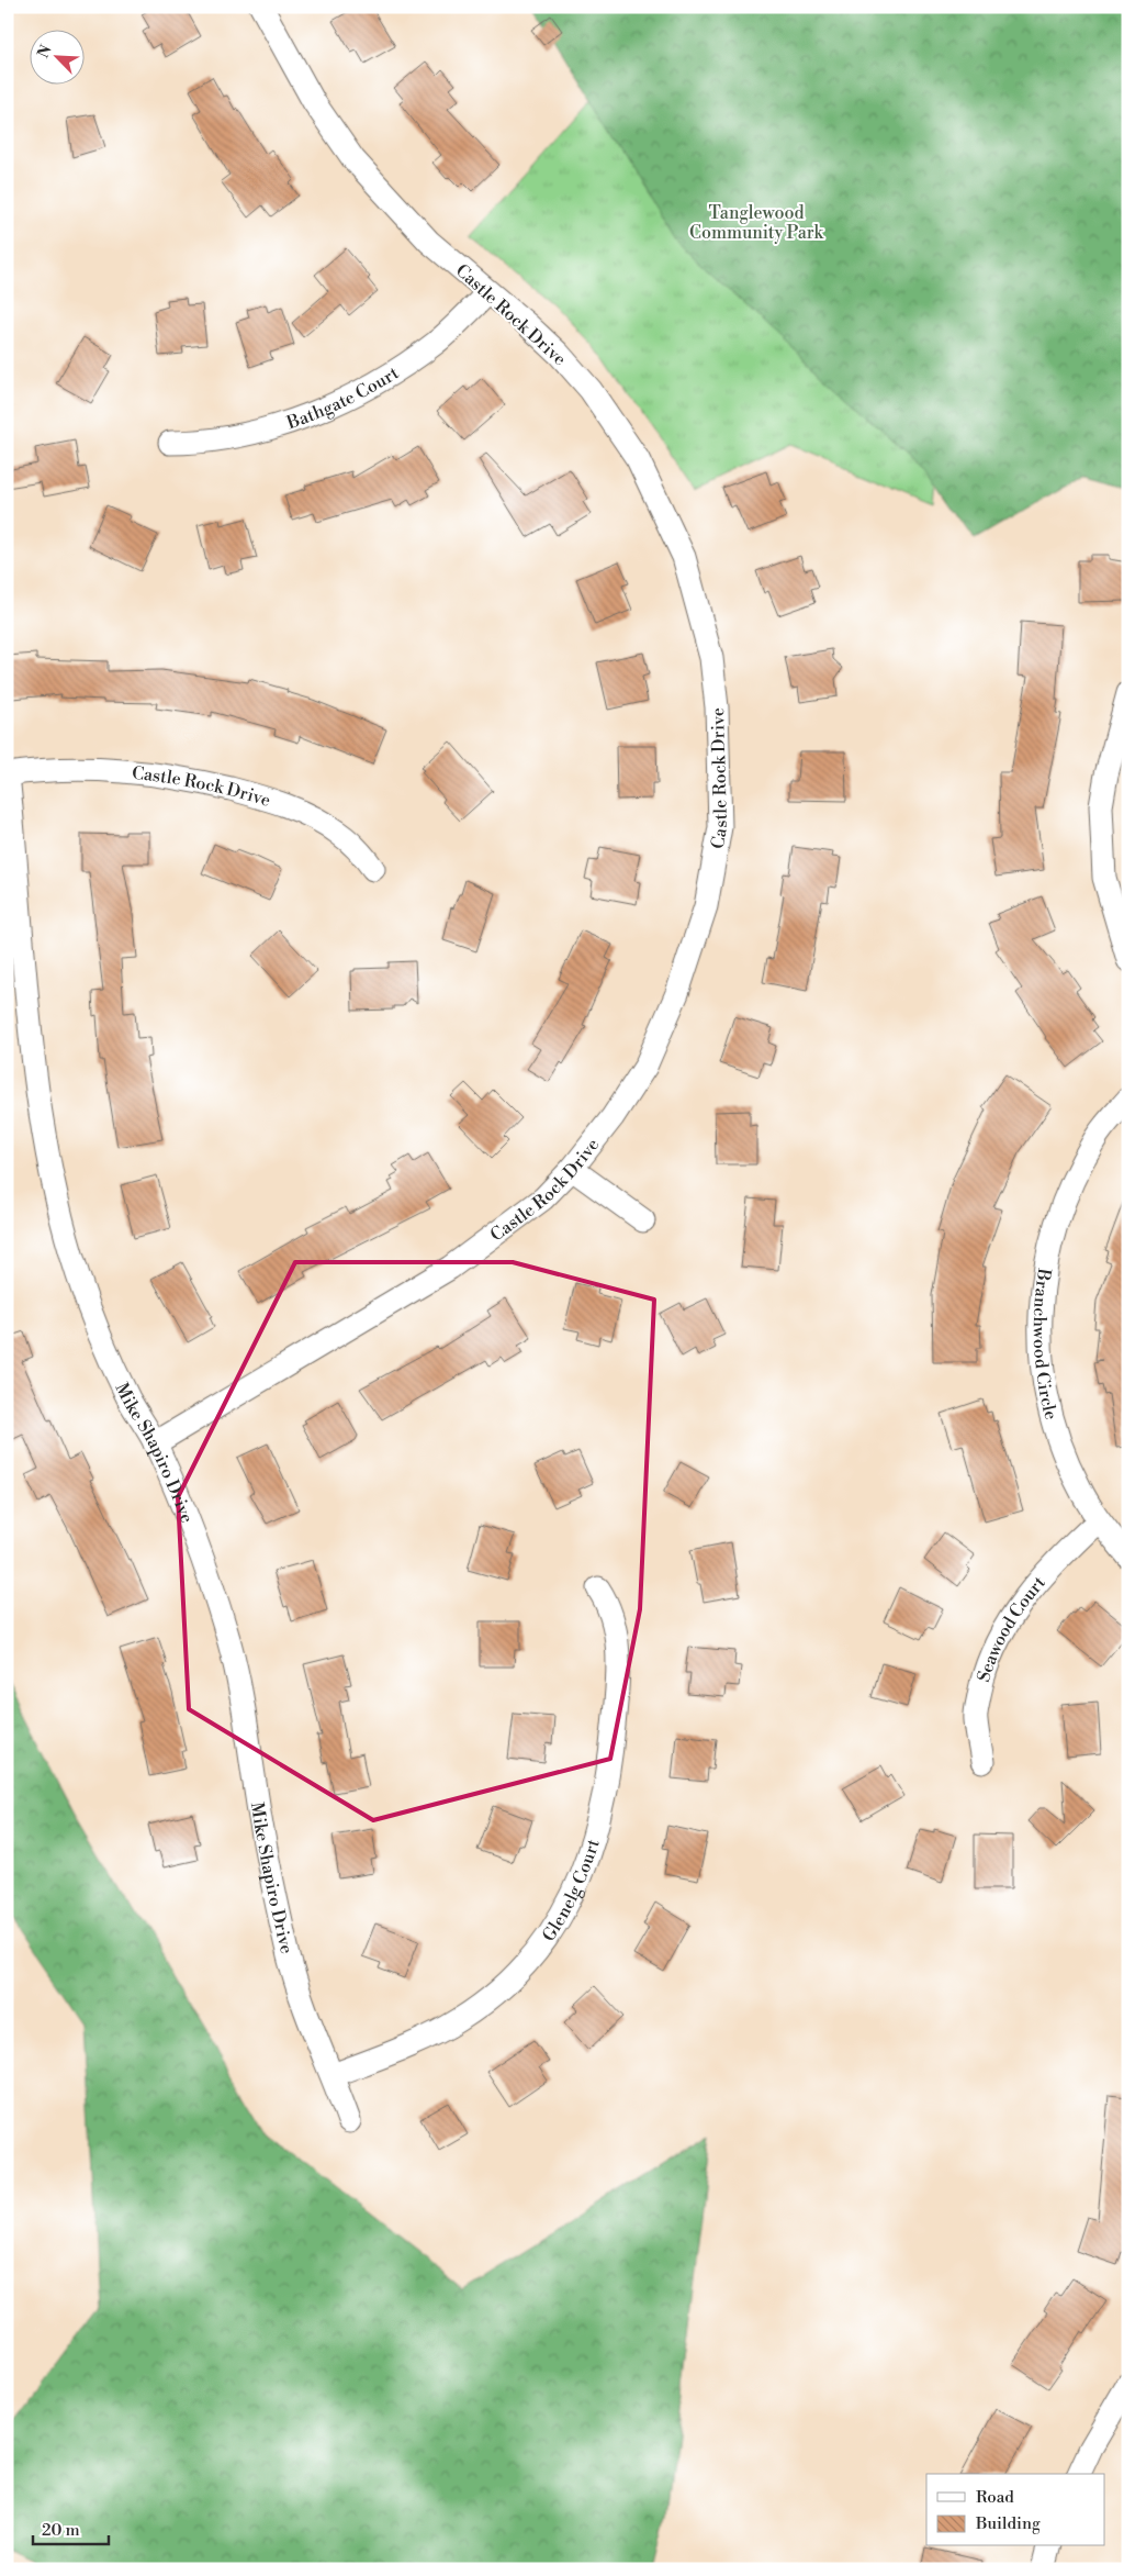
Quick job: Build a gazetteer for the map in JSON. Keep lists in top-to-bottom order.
{
  "streets": {
    "street": [
      "Castle Rock Drive",
      "Bathgate Court",
      "Branchwood Circle",
      "Mike Shapiro Drive",
      "Seawood Court",
      "Glenelg Court"
    ]
  },
  "crossings": [
    ["Castle Rock Drive", "Bathgate Court"],
    ["Castle Rock Drive", "Mike Shapiro Drive"],
    ["Branchwood Circle", "Seawood Court"],
    ["Mike Shapiro Drive", "Glenelg Court"]
  ],
  "parks": ["Tanglewood Community Park"],
  "legend": ["Road", "Building"],
  "scale_bar": "20 m",
  "north": "top left"
}
